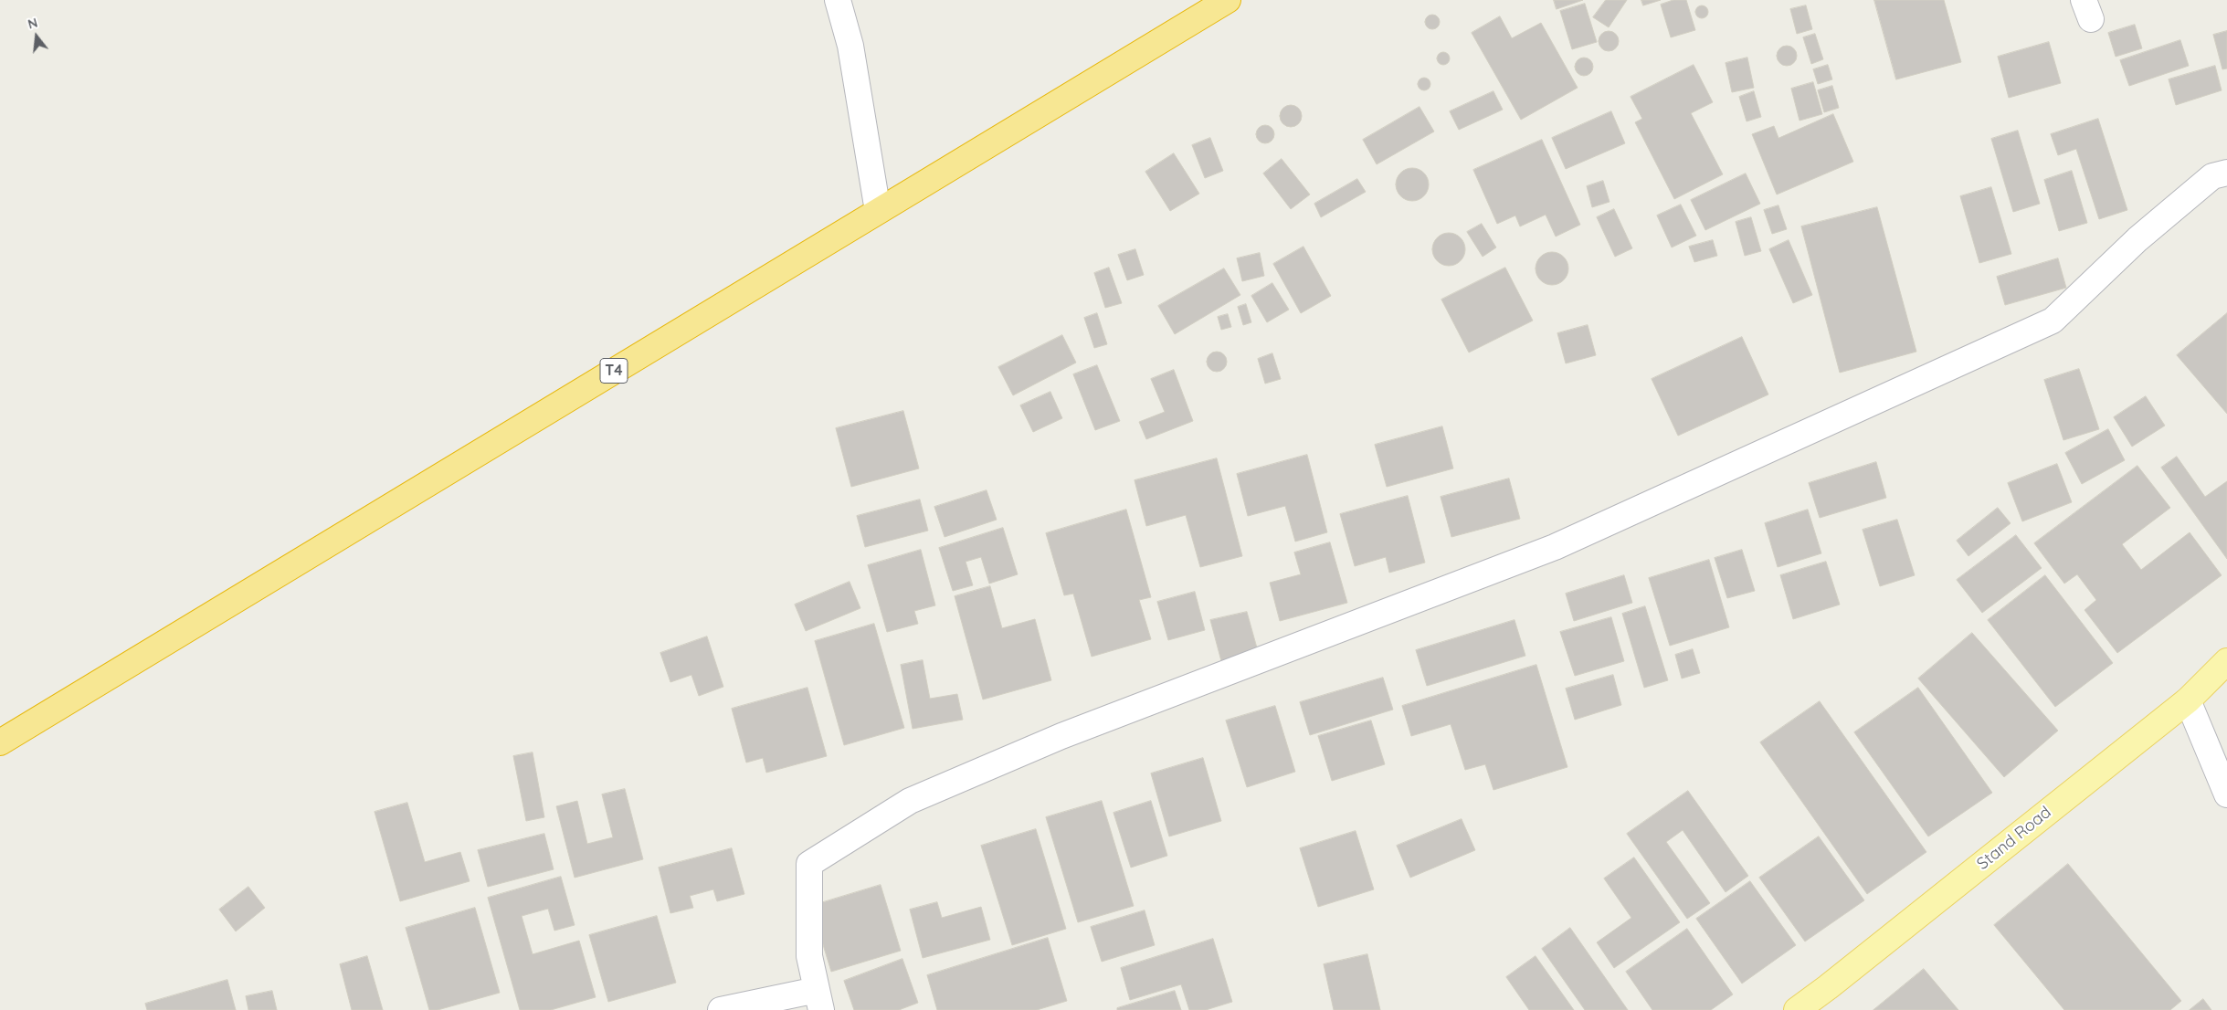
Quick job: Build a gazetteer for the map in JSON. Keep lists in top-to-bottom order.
{
  "streets": {
    "highway": ["T4"],
    "main road": ["Stand Road"]
  },
  "north": "top"
}
